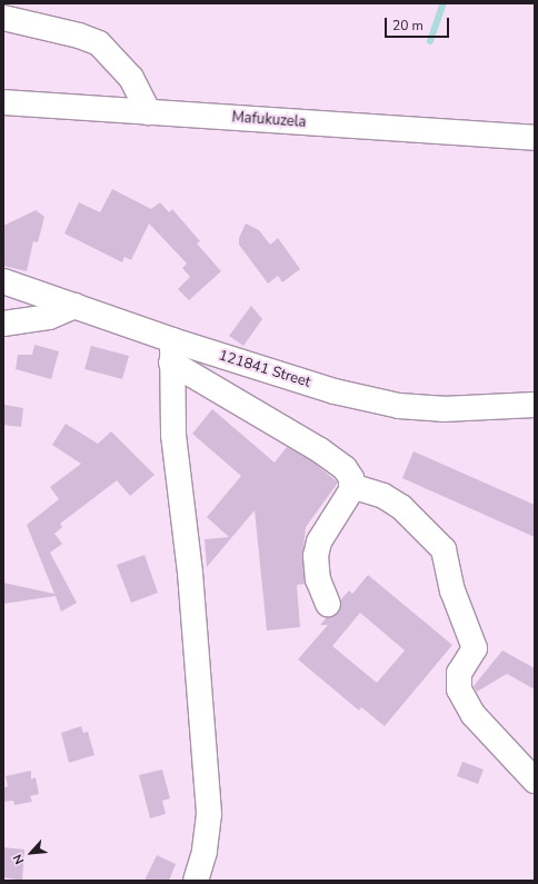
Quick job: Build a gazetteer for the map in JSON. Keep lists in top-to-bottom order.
{
  "streets": {
    "street": ["Mafukuzela", "121841 Street"]
  },
  "scale_bar": "20 m",
  "north": "bottom left"
}
